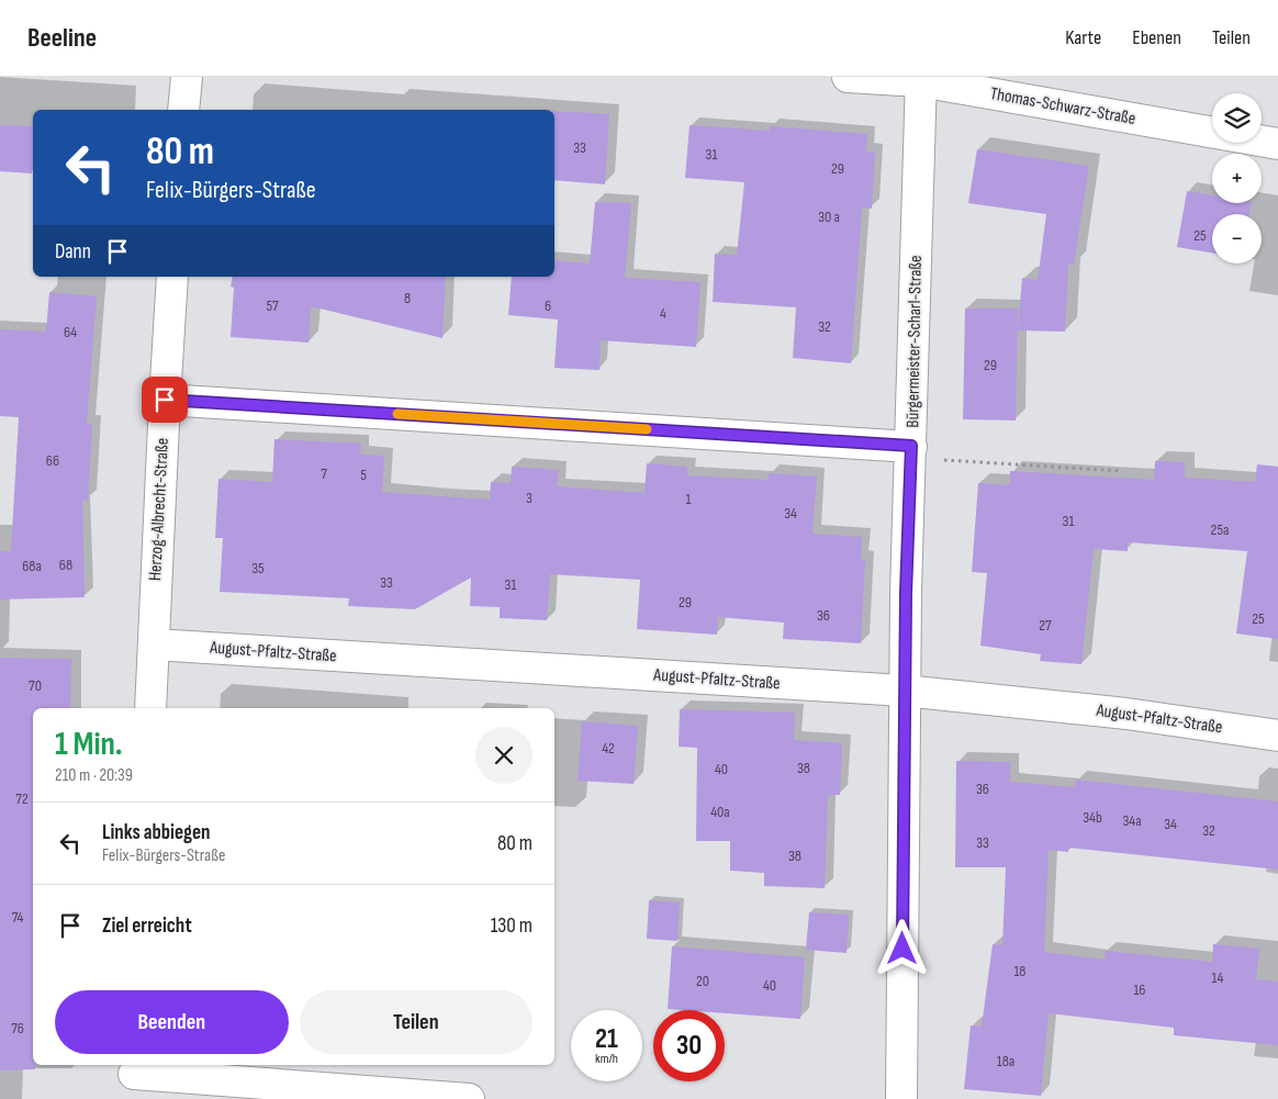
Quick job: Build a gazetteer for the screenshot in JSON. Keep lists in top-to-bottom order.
{
  "streets": {
    "street": [
      "Thomas-Schwarz-Straße",
      "Bürgermeister-Scharl-Straße",
      "Herzog-Albrecht-Straße",
      "August-Pfaltz-Straße"
    ]
  },
  "crossings": [
    ["Thomas-Schwarz-Straße", "Bürgermeister-Scharl-Straße"],
    ["Bürgermeister-Scharl-Straße", "August-Pfaltz-Straße"],
    ["Herzog-Albrecht-Straße", "August-Pfaltz-Straße"]
  ],
  "house_numbers": [
    "33",
    "31",
    "29",
    "30 a",
    "25",
    "8",
    "57",
    "6",
    "4",
    "32",
    "64",
    "29",
    "66",
    "7",
    "5",
    "3",
    "1",
    "34",
    "31",
    "25a",
    "68",
    "68a",
    "35",
    "33",
    "31",
    "29",
    "36",
    "25",
    "27",
    "70",
    "42",
    "38",
    "40",
    "36",
    "72",
    "40a",
    "34b",
    "34a",
    "34",
    "32",
    "33",
    "38",
    "74",
    "18",
    "14",
    "20",
    "40",
    "16",
    "76",
    "18a"
  ],
  "page": {
    "header": "Beeline",
    "nav": ["Karte", "Ebenen", "Teilen"],
    "map_buttons": ["+", "−"],
    "turn": ["80 m", "Felix-Bürgers-Straße"],
    "then": "Dann",
    "heading": ["1 Min.", "210 m · 20:39"],
    "list": [
      {
        "name": "Links abbiegen",
        "note": "Felix-Bürgers-Straße",
        "value": "80 m"
      },
      {
        "name": "Ziel erreicht",
        "value": "130 m"
      }
    ],
    "buttons": ["Beenden", "Teilen"],
    "speed": "21 km/h",
    "limit": "30"
  }
}
